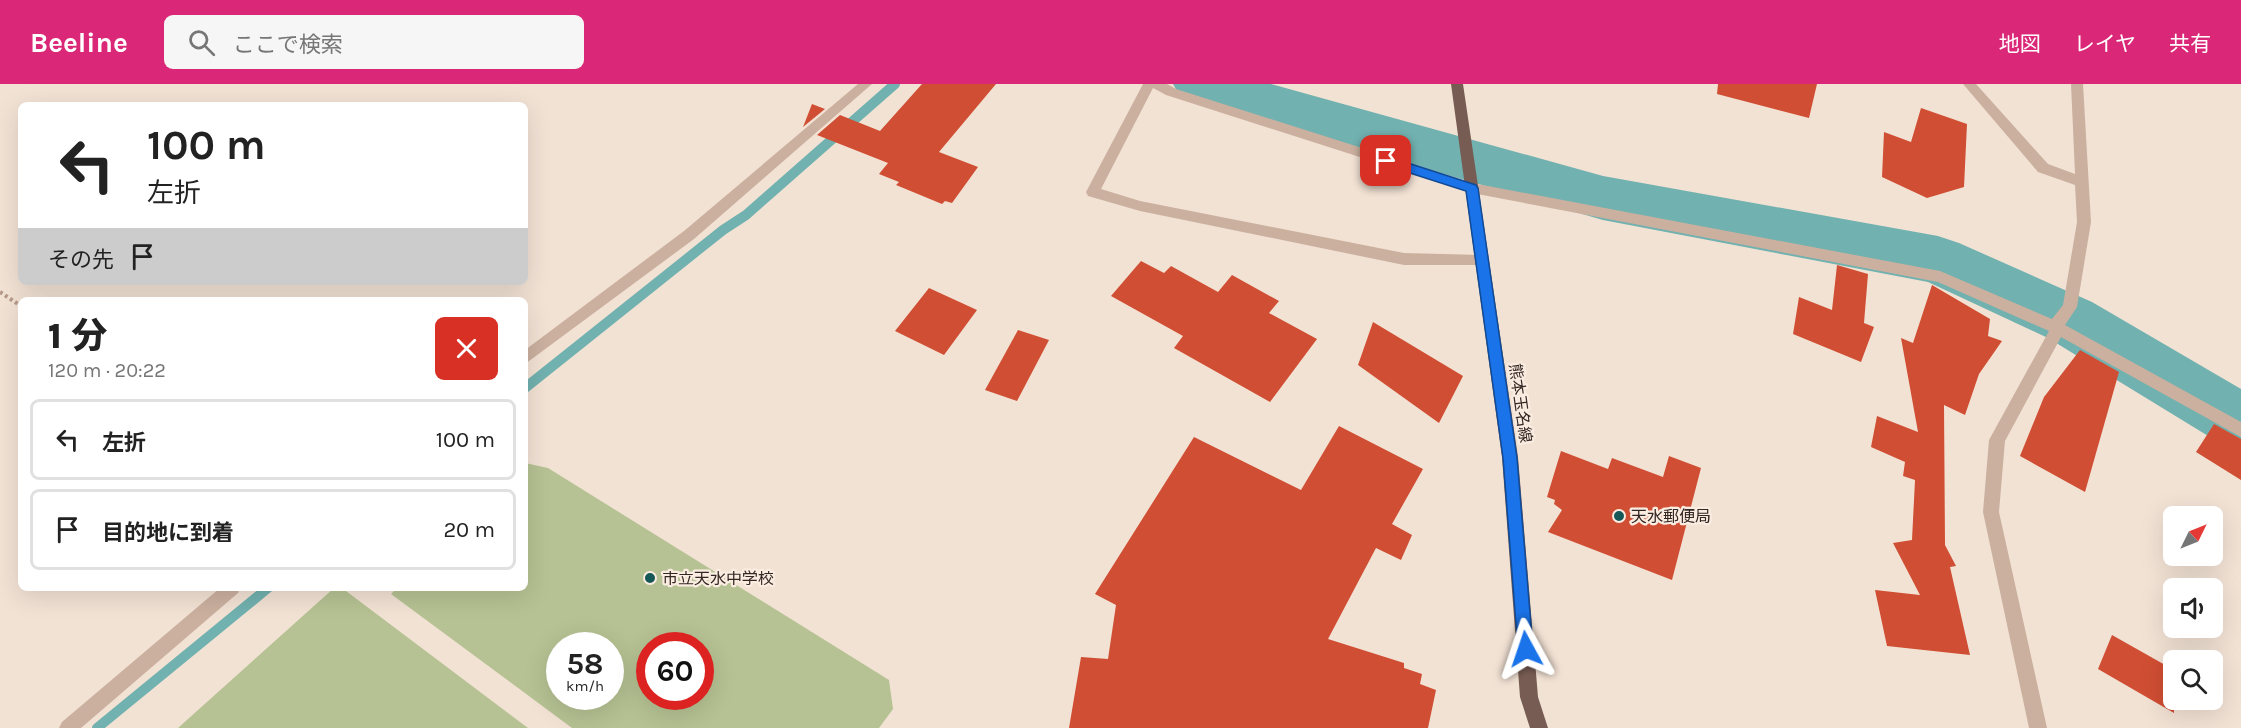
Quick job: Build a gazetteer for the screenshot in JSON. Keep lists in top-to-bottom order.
{
  "streets": {
    "main road": ["熊本玉名線"]
  },
  "places": ["天水郵便局", "市立天水中学校"],
  "north": "top right",
  "page": {
    "header": "Beeline",
    "search": "ここで検索",
    "nav": ["地図", "レイヤ", "共有"],
    "turn": ["100 m", "左折"],
    "then": "その先",
    "heading": ["1 分", "120 m · 20:22"],
    "list": [
      {
        "name": "左折",
        "value": "100 m"
      },
      {
        "name": "目的地に到着",
        "value": "20 m"
      }
    ],
    "speed": "58 km/h",
    "limit": "60"
  }
}
